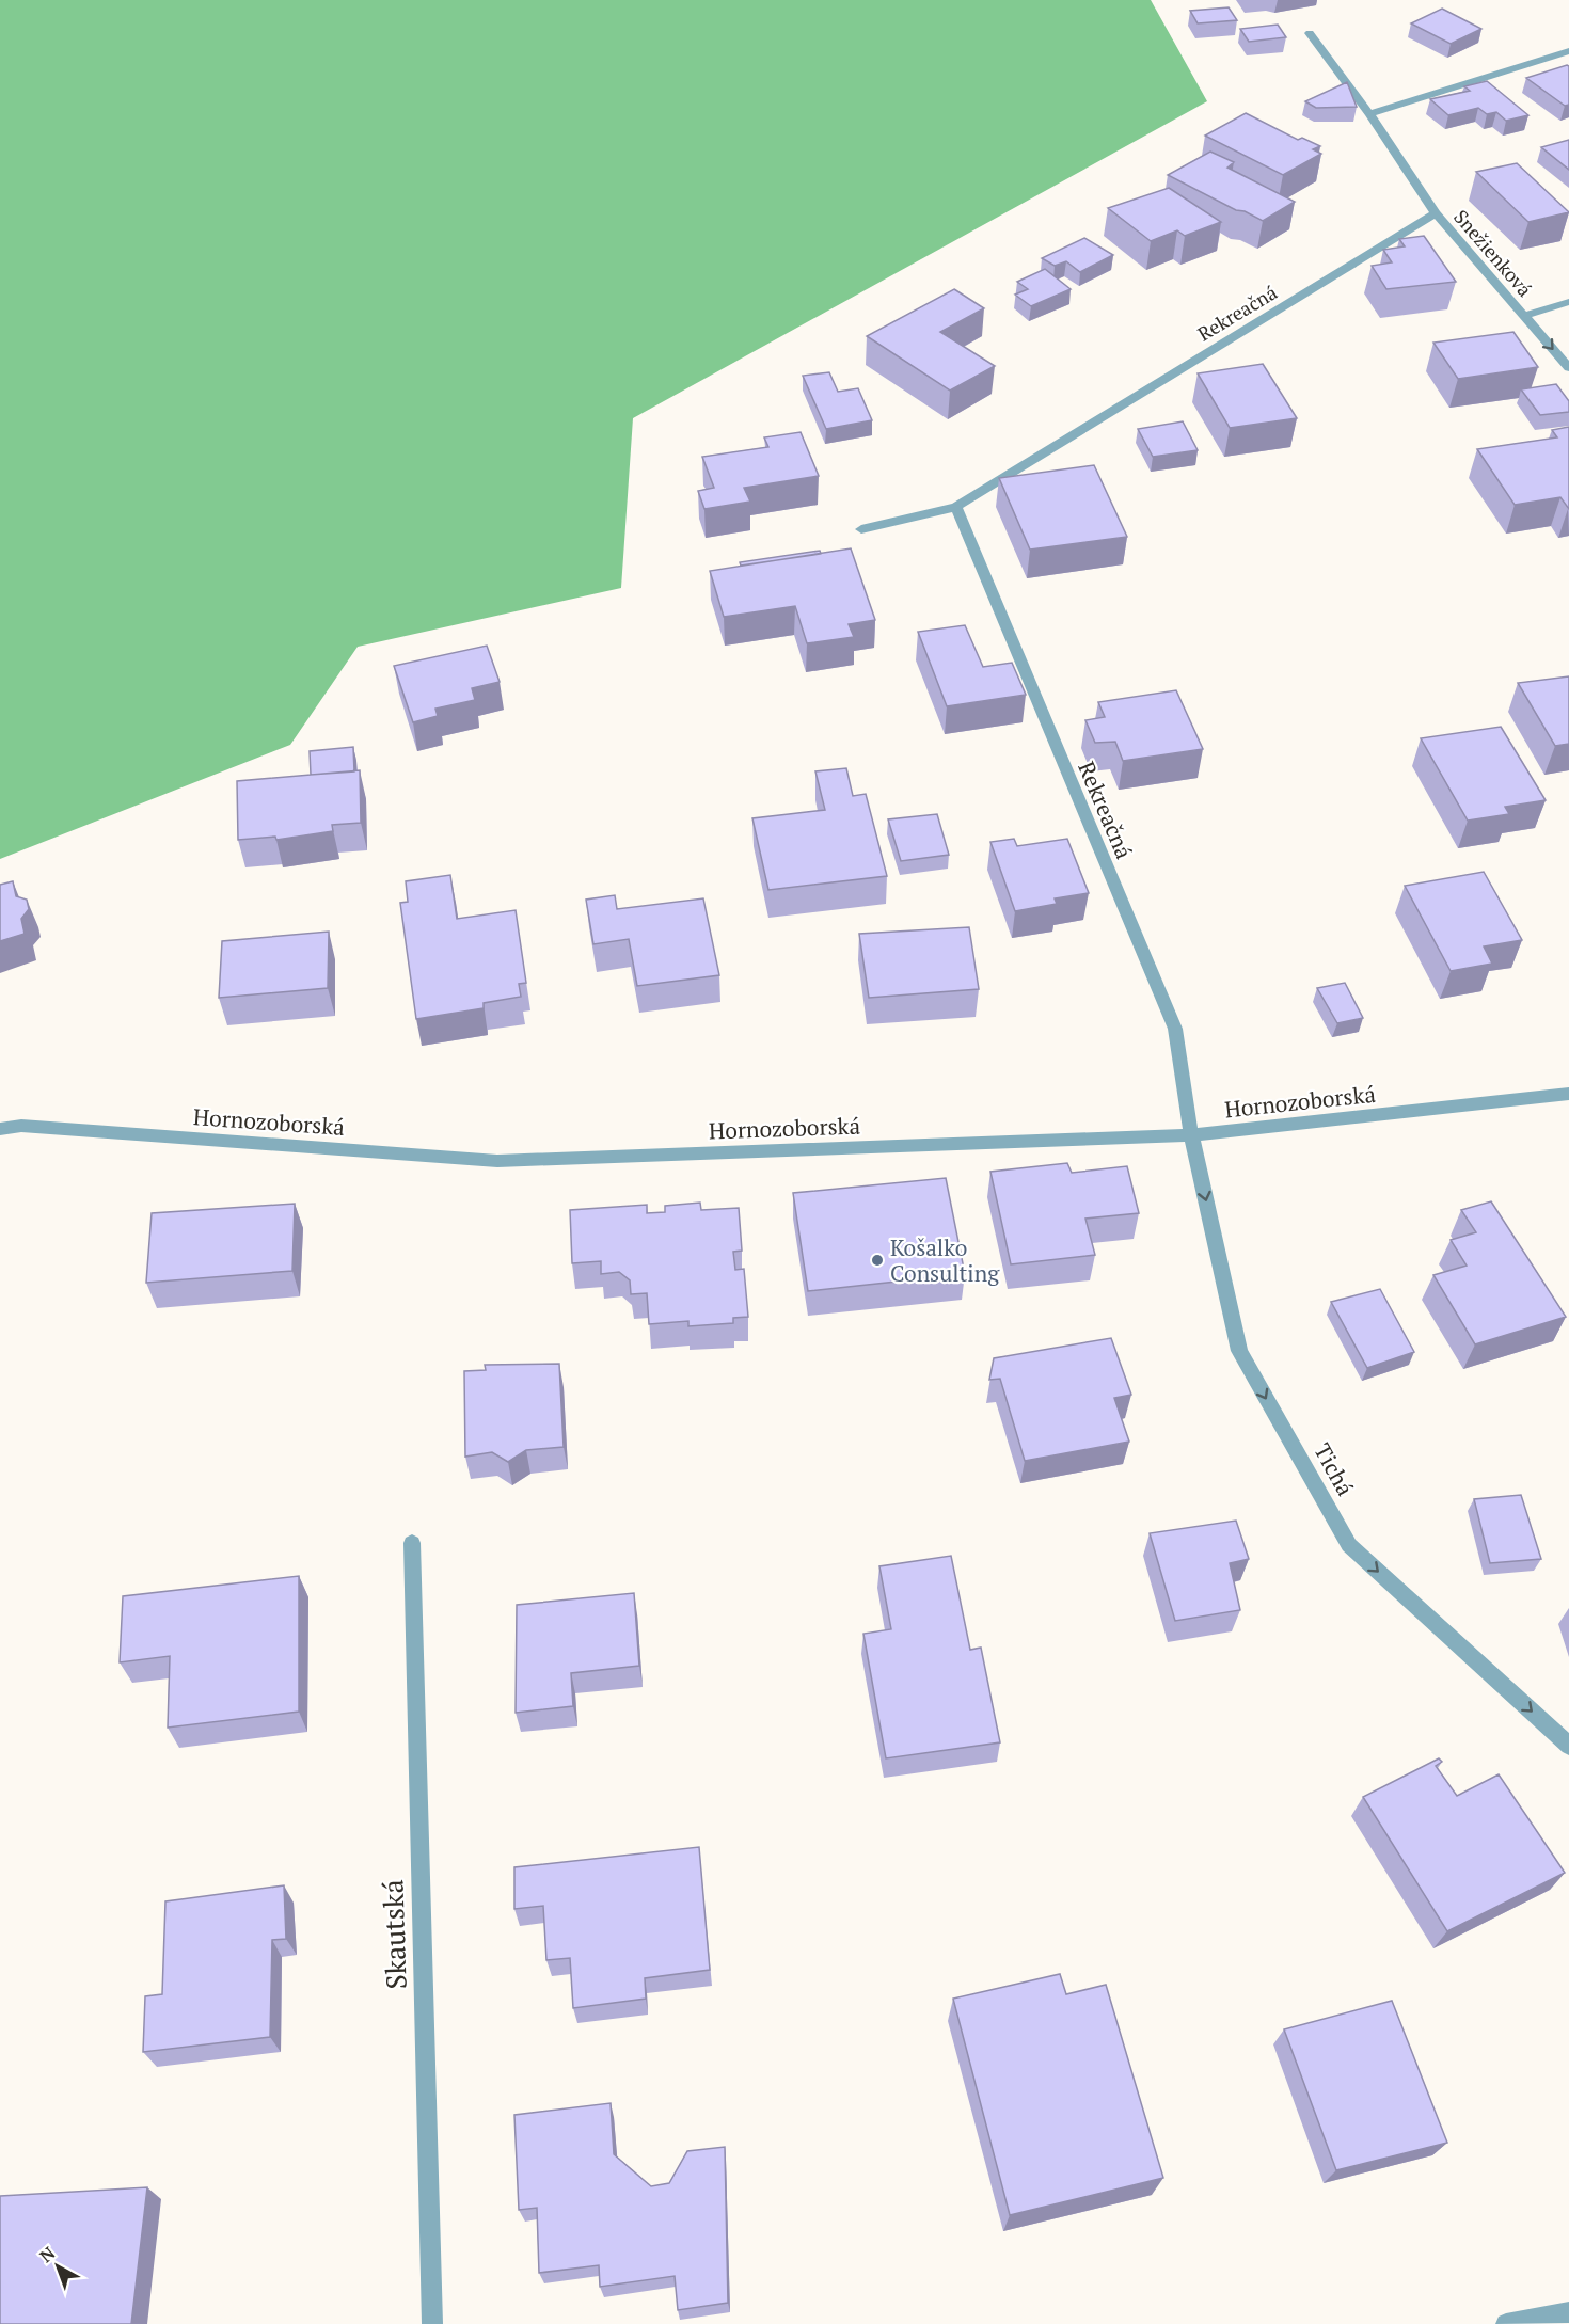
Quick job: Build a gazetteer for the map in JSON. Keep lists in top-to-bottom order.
{
  "streets": {
    "street": [
      "Snežienková",
      "Rekreačná",
      "Hornozoborská",
      "Tichá",
      "Skautská"
    ]
  },
  "crossings": [
    ["Snežienková", "Rekreačná"],
    ["Rekreačná", "Hornozoborská"],
    ["Rekreačná", "Tichá"],
    ["Hornozoborská", "Tichá"]
  ],
  "one_way": ["Tichá"],
  "places": ["Košalko Consulting"],
  "north": "top left"
}
